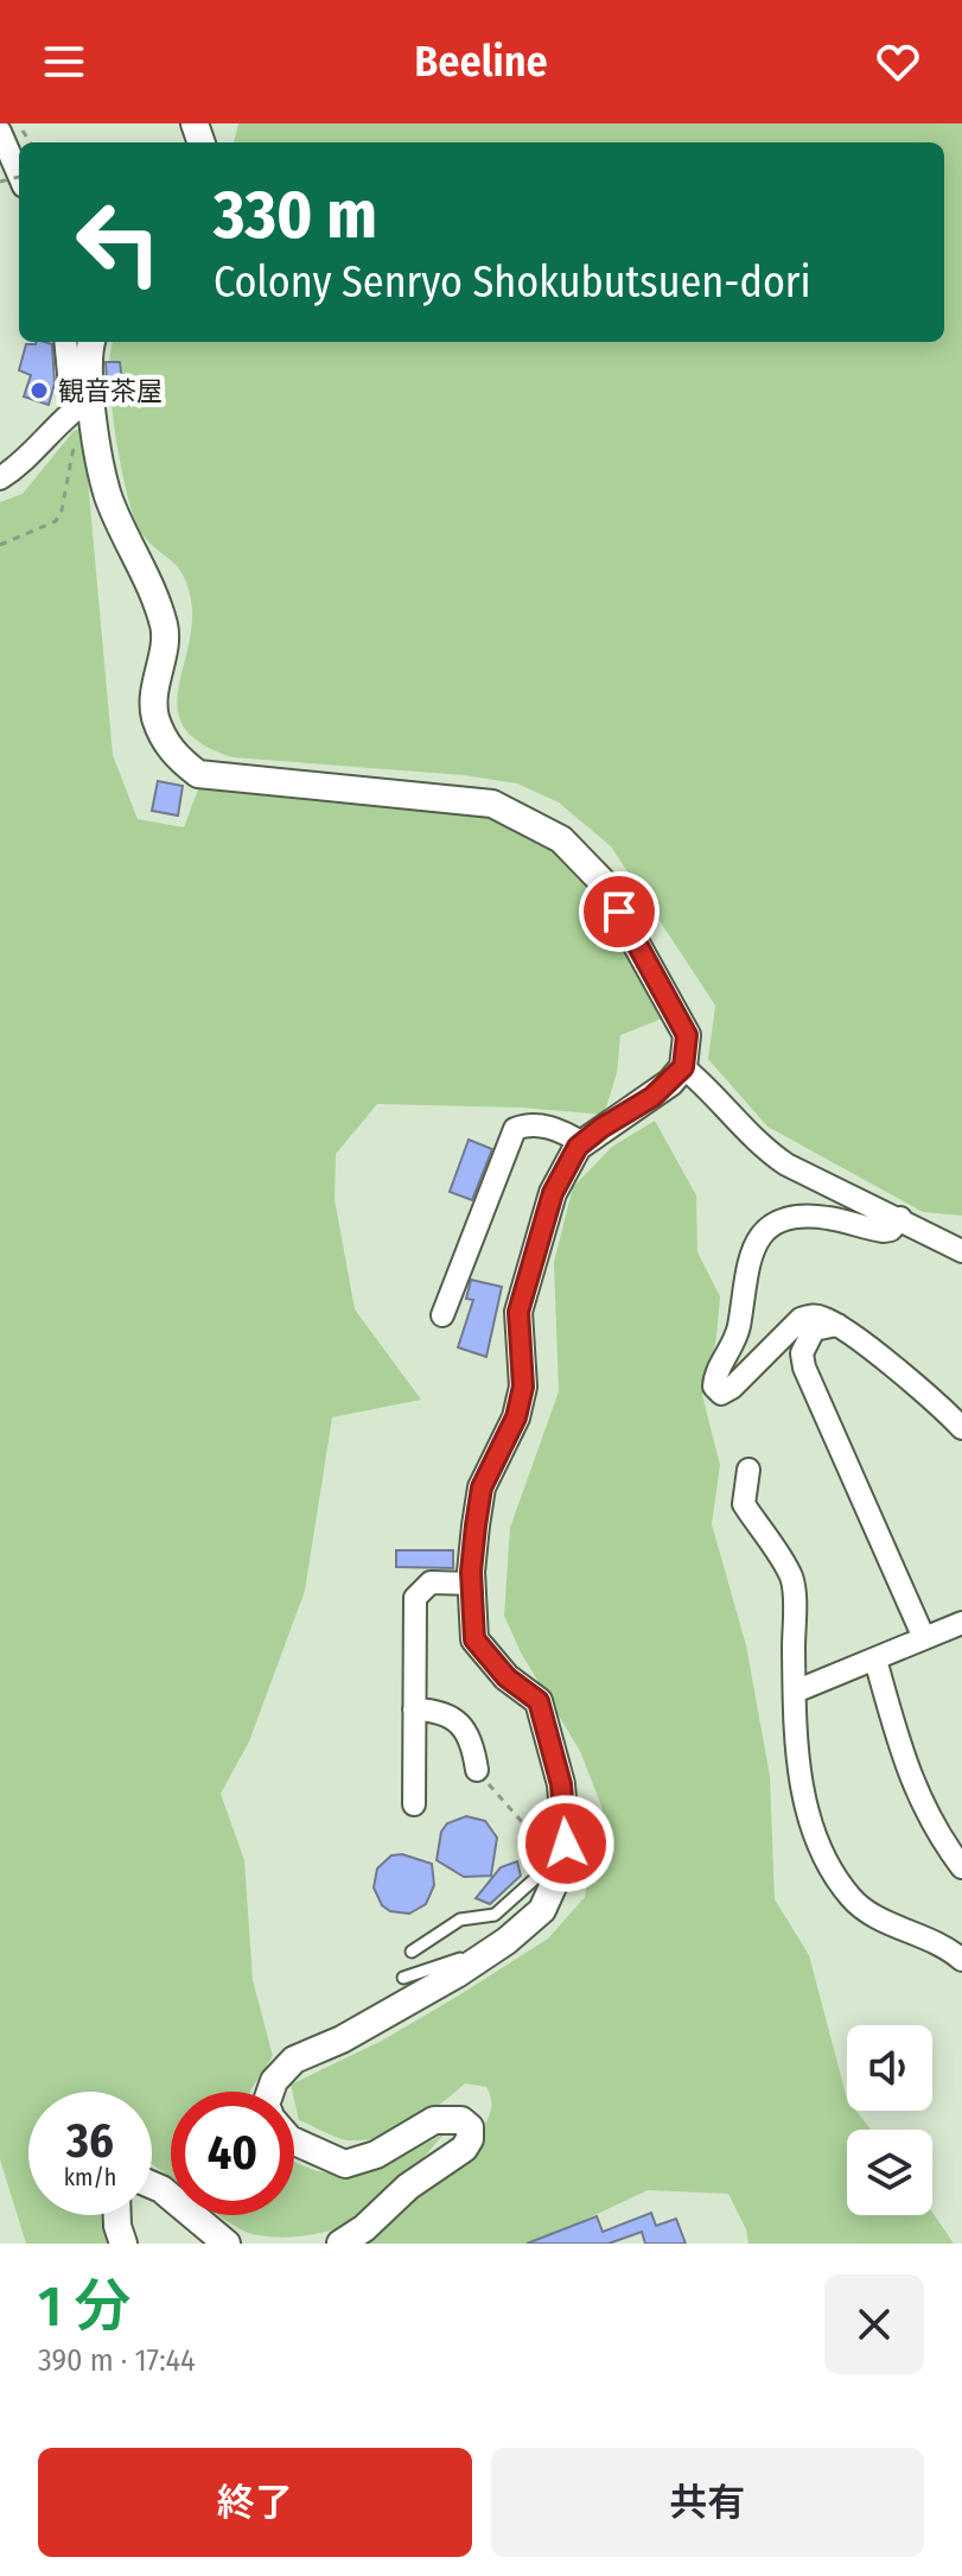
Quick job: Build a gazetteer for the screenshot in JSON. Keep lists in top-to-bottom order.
{
  "places": ["観音茶屋"],
  "page": {
    "header": "Beeline",
    "turn": ["330 m", "Colony Senryo Shokubutsuen-dori"],
    "speed": "36 km/h",
    "limit": "40",
    "heading": ["1 分", "390 m · 17:44"],
    "buttons": ["終了", "共有"]
  }
}
